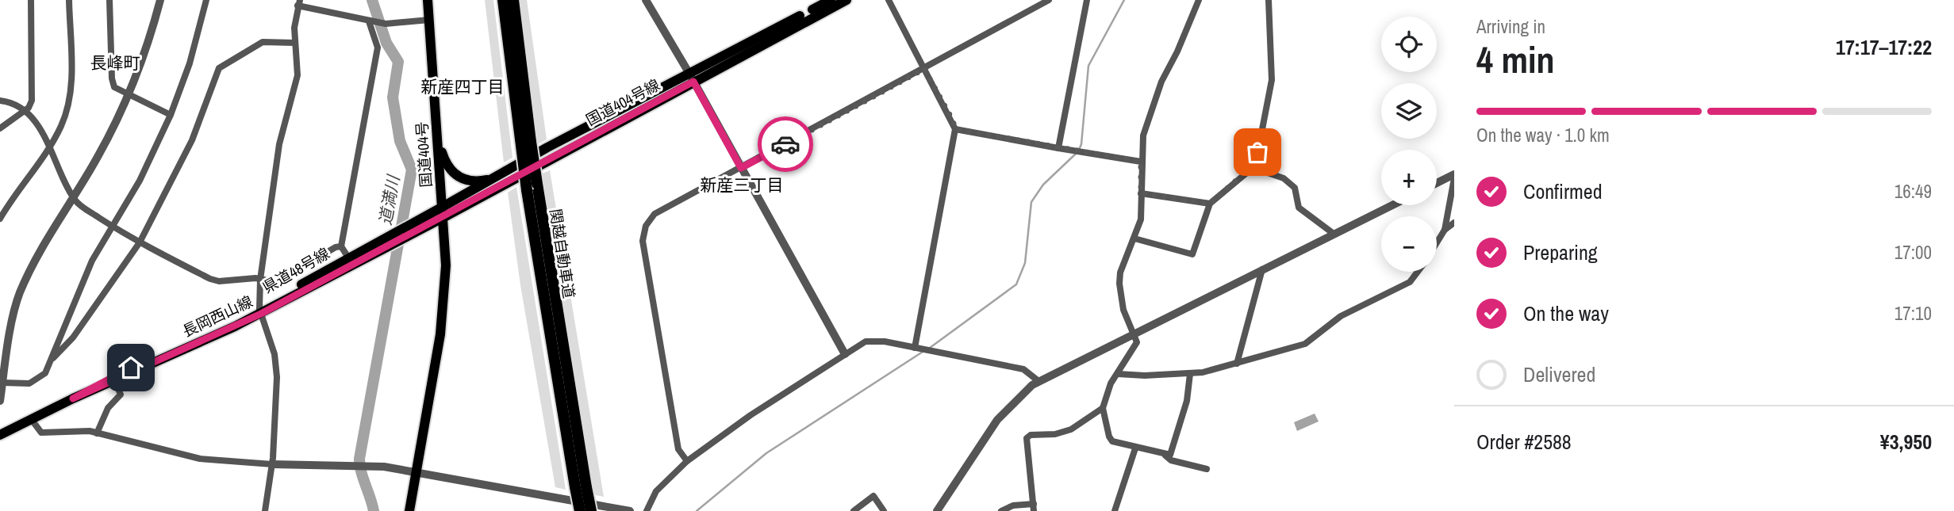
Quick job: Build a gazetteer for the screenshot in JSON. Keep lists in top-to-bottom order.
{
  "streets": {
    "highway": ["関越自動車道"],
    "main road": [
      "国道404号線",
      "国道404号",
      "県道48号線",
      "長岡西山線"
    ]
  },
  "crossings": [
    ["国道404号線", "国道404号"],
    ["国道404号線", "県道48号線"],
    ["国道404号線", "長岡西山線"],
    ["国道404号", "県道48号線"],
    ["国道404号", "長岡西山線"],
    ["県道48号線", "長岡西山線"]
  ],
  "districts": ["長峰町", "新産四丁目", "新産三丁目"],
  "water": ["道満川"],
  "page": {
    "heading": ["4 min", "Arriving in", "17:17–17:22"],
    "panel": ["Order #2588", "¥3,950"],
    "map_buttons": ["+", "−"],
    "bar": "On the way · 1.0 km",
    "list": [
      ["Confirmed", "16:49"],
      ["Preparing", "17:00"],
      ["On the way", "17:10"],
      "Delivered"
    ]
  }
}
